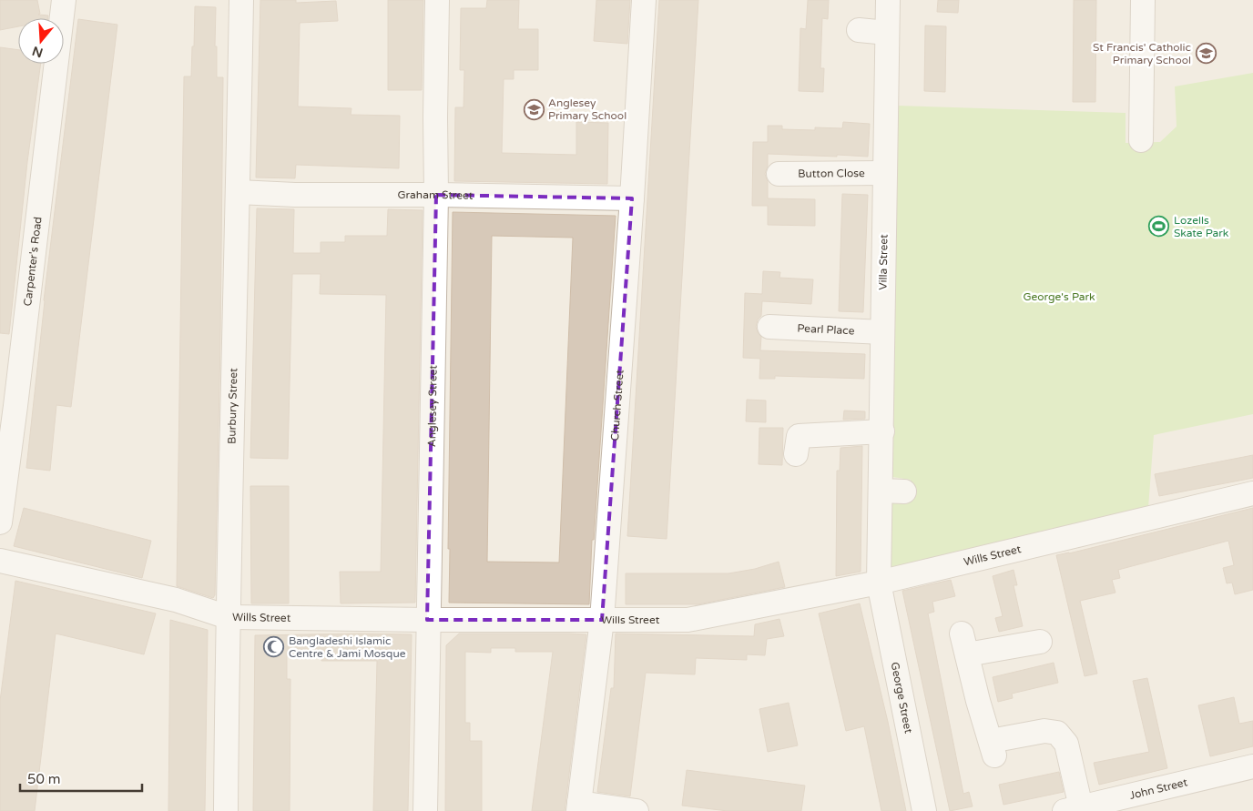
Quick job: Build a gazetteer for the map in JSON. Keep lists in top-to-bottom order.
{
  "streets": {
    "street": [
      "Button Close",
      "Graham Street",
      "Carpenter's Road",
      "Villa Street",
      "Pearl Place",
      "Burbury Street",
      "Anglesey Street",
      "Church Street",
      "Wills Street",
      "George Street",
      "John Street"
    ]
  },
  "crossings": [
    ["Button Close", "Villa Street"],
    ["Graham Street", "Burbury Street"],
    ["Graham Street", "Anglesey Street"],
    ["Graham Street", "Church Street"],
    ["Villa Street", "Pearl Place"],
    ["Villa Street", "Wills Street"],
    ["Villa Street", "George Street"],
    ["Burbury Street", "Wills Street"],
    ["Anglesey Street", "Wills Street"],
    ["Church Street", "Wills Street"],
    ["Wills Street", "George Street"]
  ],
  "parks": ["George's Park"],
  "places": {
    "school or university": ["St Francis' Catholic Primary School", "Anglesey Primary School"],
    "sports": ["Lozells Skate Park"],
    "mosque": ["Bangladeshi Islamic Centre & Jami Mosque"]
  },
  "scale_bar": "50 m",
  "north": "bottom"
}
